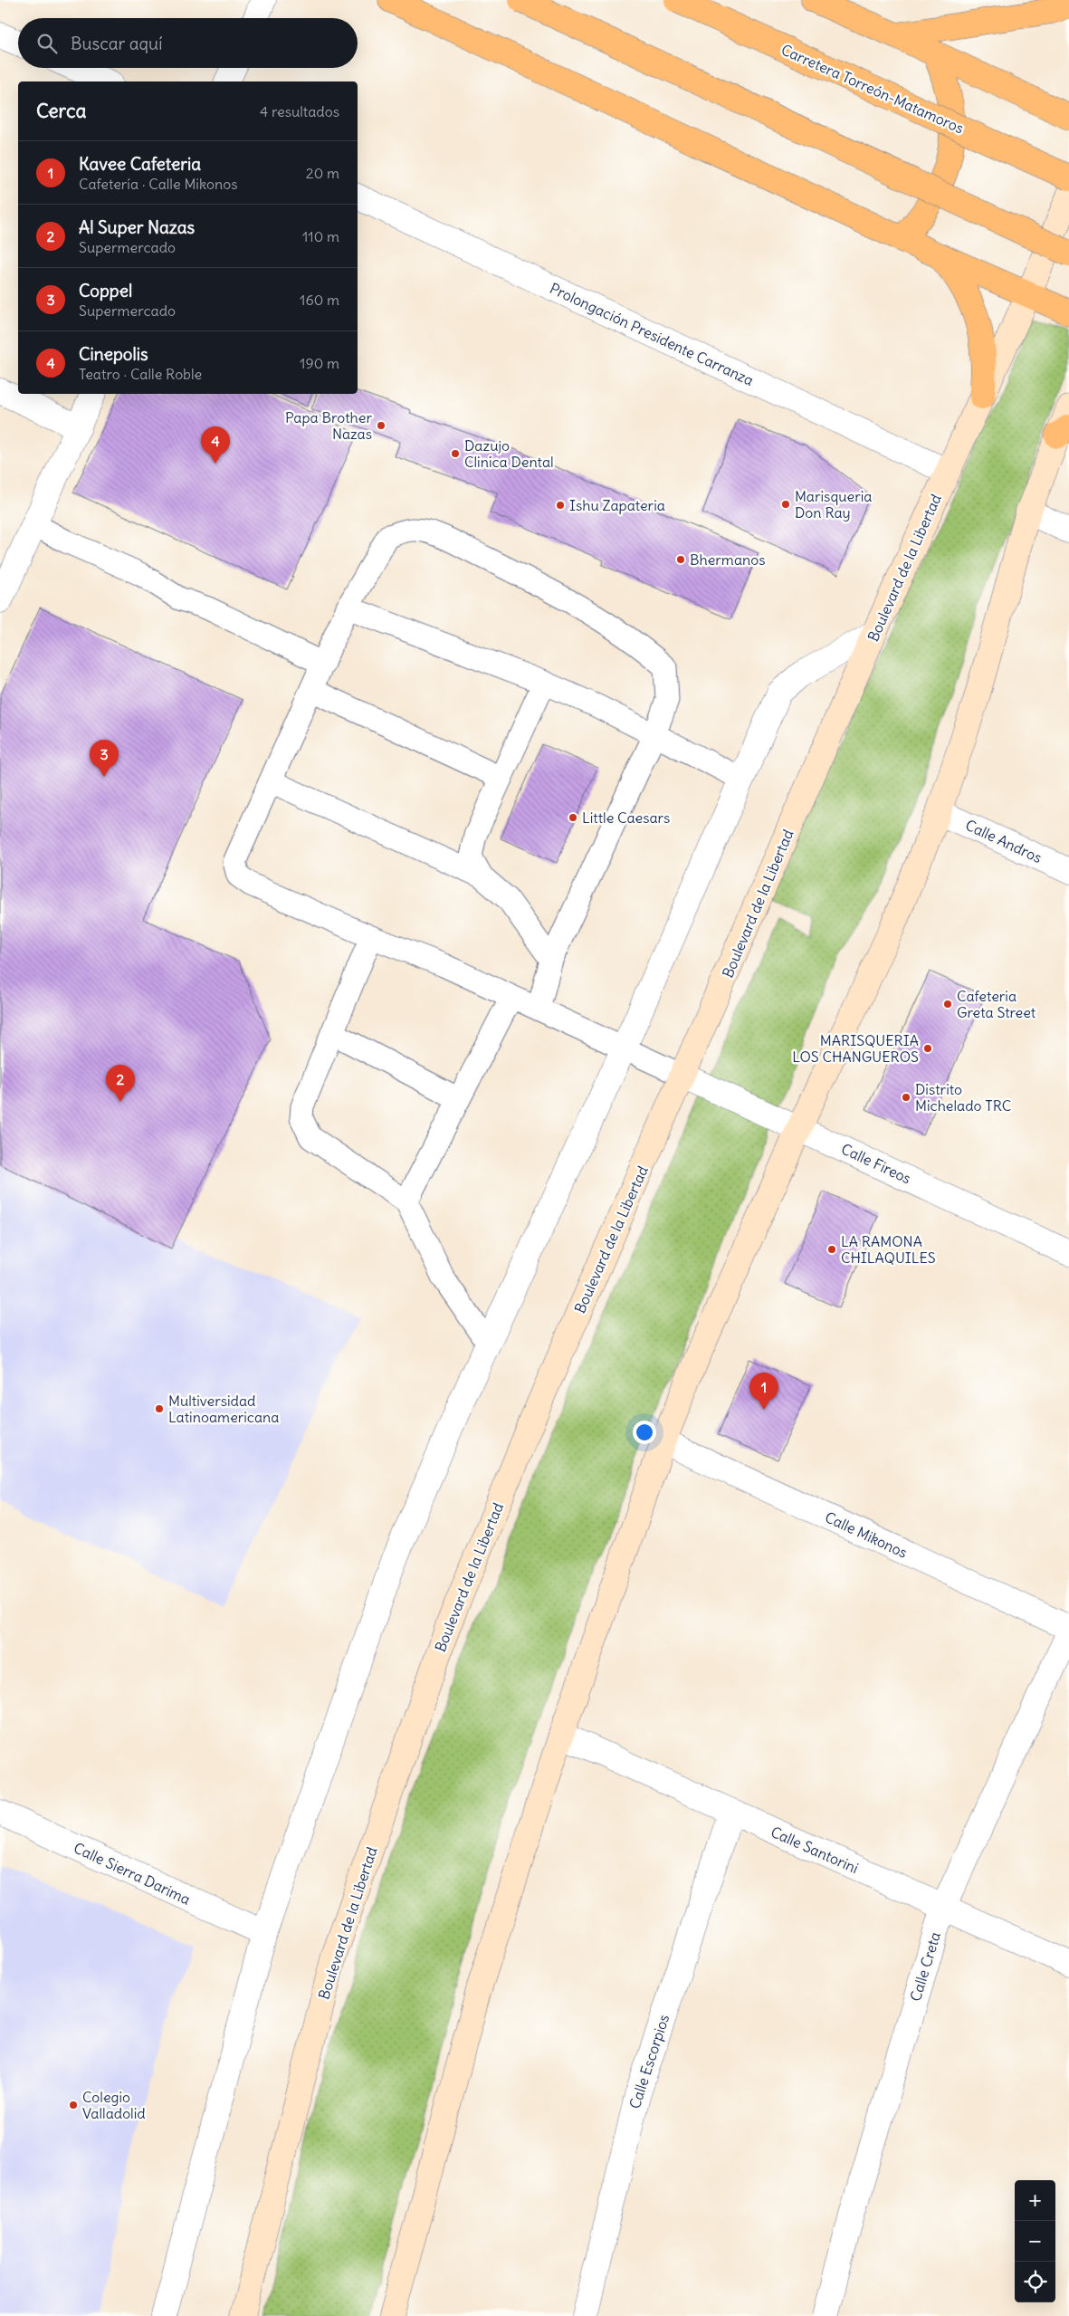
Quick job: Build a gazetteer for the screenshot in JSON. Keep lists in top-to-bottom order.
{
  "streets": {
    "highway": ["Carretera Torreón-Matamoros"],
    "main road": ["Boulevard de la Libertad"],
    "street": [
      "Prolongación Presidente Carranza",
      "Calle Andros",
      "Calle Fireos",
      "Calle Mikonos",
      "Calle Santorini",
      "Calle Sierra Darima",
      "Calle Creta",
      "Calle Escorpios"
    ]
  },
  "crossings": [
    ["Prolongación Presidente Carranza", "Boulevard de la Libertad"],
    ["Boulevard de la Libertad", "Calle Fireos"],
    ["Calle Santorini", "Calle Creta"],
    ["Calle Santorini", "Calle Escorpios"]
  ],
  "places": [
    "Papa Brother Nazas",
    "Dazujo Clinica Dental",
    "Marisqueria Don Ray",
    "Ishu Zapateria",
    "Bhermanos",
    "Little Caesars",
    "Cafeteria Greta Street",
    "MARISQUERIA LOS CHANGUEROS",
    "Distrito Michelado TRC",
    "LA RAMONA CHILAQUILES",
    "Multiversidad Latinoamericana",
    "Colegio Valladolid"
  ],
  "page": {
    "search": "Buscar aquí",
    "heading": ["Cerca", "4 resultados"],
    "list": [
      {
        "mark": "1",
        "name": "Kavee Cafeteria",
        "note": "Cafetería · Calle Mikonos",
        "value": "20 m"
      },
      {
        "mark": "2",
        "name": "Al Super Nazas",
        "note": "Supermercado",
        "value": "110 m"
      },
      {
        "mark": "3",
        "name": "Coppel",
        "note": "Supermercado",
        "value": "160 m"
      },
      {
        "mark": "4",
        "name": "Cinepolis",
        "note": "Teatro · Calle Roble",
        "value": "190 m"
      }
    ],
    "pins": [
      "4",
      "3",
      "2",
      "1"
    ],
    "map_buttons": ["+", "−"]
  }
}
